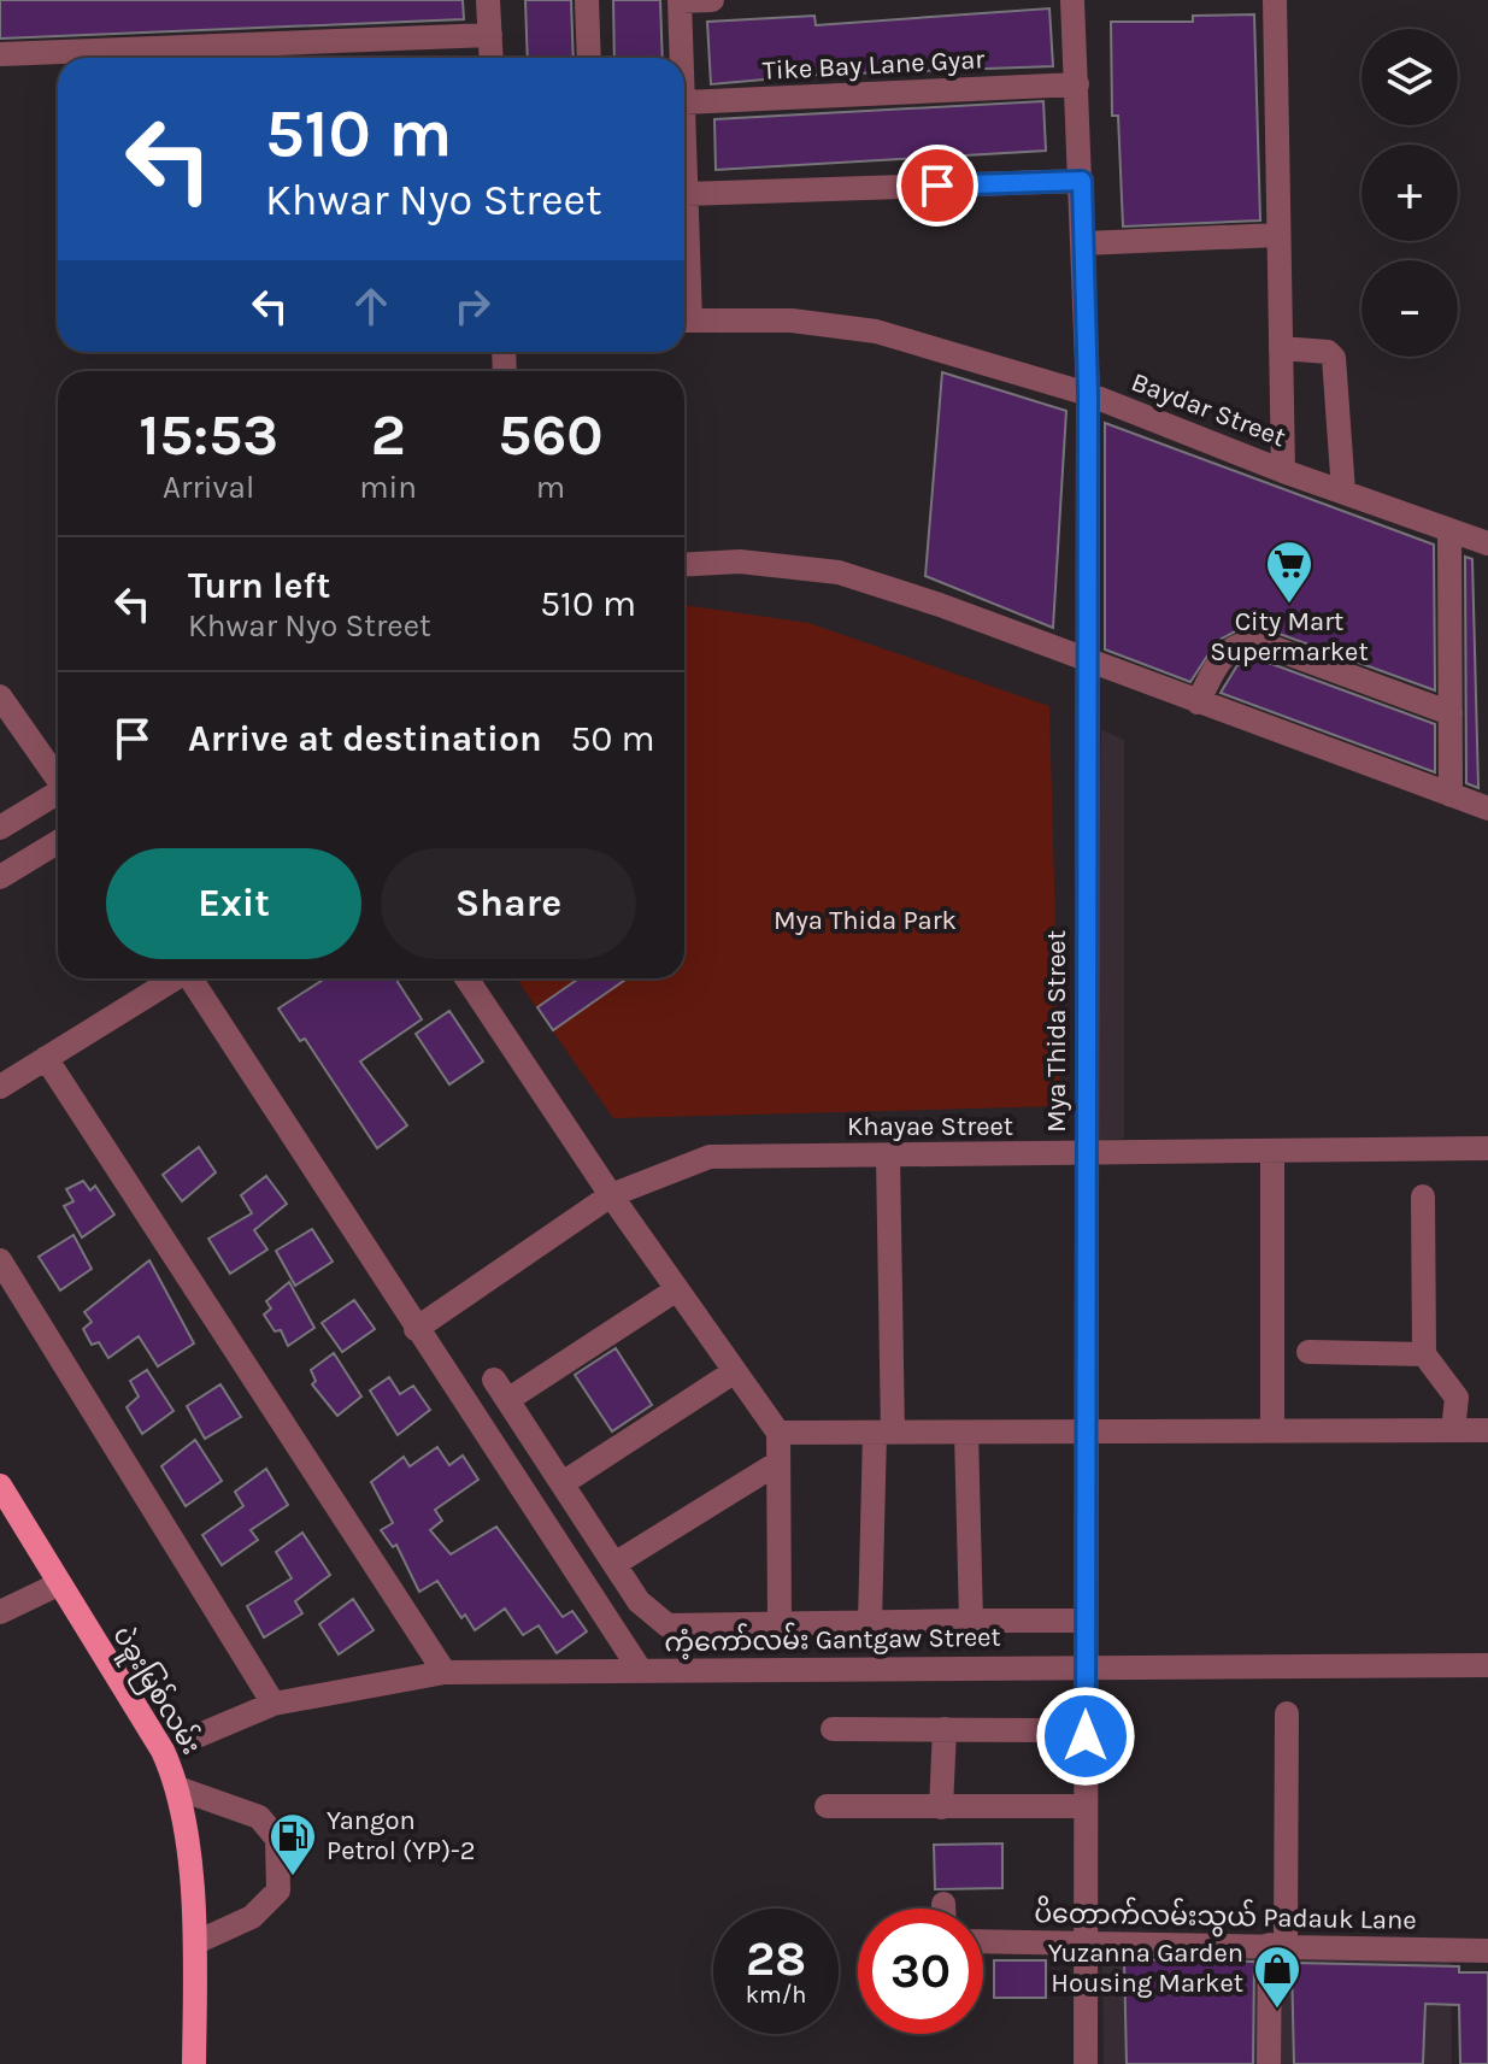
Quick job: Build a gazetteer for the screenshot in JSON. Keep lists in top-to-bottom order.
{
  "streets": {
    "main road": ["ပဲခူးမြစ်လမ်း"],
    "street": [
      "Tike Bay Lane Gyar",
      "Baydar Street",
      "Mya Thida Street",
      "Khayae Street",
      "ကံ့ကော်လမ်း Gantgaw Street",
      "ပိတောက်လမ်းသွယ် Padauk Lane"
    ]
  },
  "crossings": [
    ["Tike Bay Lane Gyar", "Mya Thida Street"],
    ["Baydar Street", "Mya Thida Street"],
    ["Mya Thida Street", "Khayae Street"],
    ["Mya Thida Street", "ကံ့ကော်လမ်း Gantgaw Street"],
    ["Mya Thida Street", "ပိတောက်လမ်းသွယ် Padauk Lane"]
  ],
  "parks": ["Mya Thida Park"],
  "places": {
    "supermarket": ["City Mart Supermarket"],
    "fuel station": ["Yangon Petrol (YP)-2"],
    "shop": ["Yuzanna Garden Housing Market"]
  },
  "page": {
    "map_buttons": ["+", "−"],
    "turn": ["510 m", "Khwar Nyo Street"],
    "eta": [
      "15:53",
      "Arrival",
      "2",
      "min",
      "560",
      "m"
    ],
    "list": [
      {
        "name": "Turn left",
        "note": "Khwar Nyo Street",
        "value": "510 m"
      },
      {
        "name": "Arrive at destination",
        "value": "50 m"
      }
    ],
    "buttons": ["Exit", "Share"],
    "speed": "28 km/h",
    "limit": "30"
  }
}
